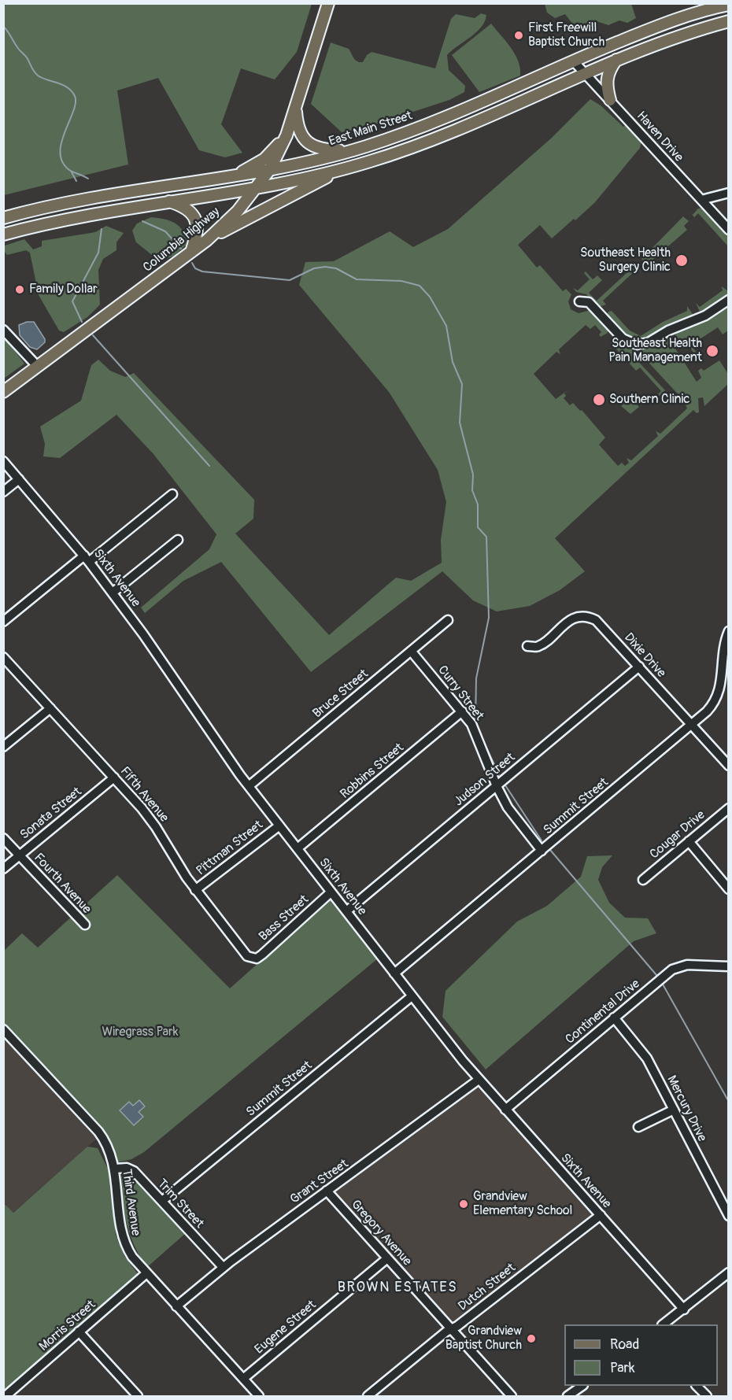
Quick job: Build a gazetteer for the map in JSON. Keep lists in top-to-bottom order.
{
  "streets": {
    "main road": ["East Main Street", "Columbia Highway"],
    "street": [
      "Haven Drive",
      "Sixth Avenue",
      "Dixie Drive",
      "Curry Street",
      "Bruce Street",
      "Robbins Street",
      "Judson Street",
      "Fifth Avenue",
      "Summit Street",
      "Sonata Street",
      "Cougar Drive",
      "Pittman Street",
      "Fourth Avenue",
      "Bass Street",
      "Continental Drive",
      "Mercury Drive",
      "Grant Street",
      "Third Avenue",
      "Trim Street",
      "Gregory Avenue",
      "Dutch Street",
      "Morris Street",
      "Eugene Street"
    ]
  },
  "crossings": [
    ["East Main Street", "Haven Drive"],
    ["East Main Street", "Columbia Highway"],
    ["Sixth Avenue", "Bruce Street"],
    ["Sixth Avenue", "Robbins Street"],
    ["Sixth Avenue", "Judson Street"],
    ["Sixth Avenue", "Summit Street"],
    ["Sixth Avenue", "Pittman Street"],
    ["Sixth Avenue", "Bass Street"],
    ["Sixth Avenue", "Continental Drive"],
    ["Sixth Avenue", "Grant Street"],
    ["Sixth Avenue", "Dutch Street"],
    ["Dixie Drive", "Judson Street"],
    ["Dixie Drive", "Summit Street"],
    ["Curry Street", "Bruce Street"],
    ["Curry Street", "Robbins Street"],
    ["Curry Street", "Judson Street"],
    ["Curry Street", "Summit Street"],
    ["Fifth Avenue", "Sonata Street"],
    ["Fifth Avenue", "Pittman Street"],
    ["Fifth Avenue", "Bass Street"],
    ["Summit Street", "Trim Street"],
    ["Sonata Street", "Fourth Avenue"],
    ["Continental Drive", "Mercury Drive"],
    ["Grant Street", "Third Avenue"],
    ["Grant Street", "Trim Street"],
    ["Grant Street", "Gregory Avenue"],
    ["Third Avenue", "Trim Street"],
    ["Third Avenue", "Morris Street"],
    ["Third Avenue", "Eugene Street"],
    ["Gregory Avenue", "Dutch Street"],
    ["Gregory Avenue", "Eugene Street"]
  ],
  "districts": ["BROWN ESTATES"],
  "parks": ["Wiregrass Park"],
  "places": [
    "First Freewill Baptist Church",
    "Southeast Health Surgery Clinic",
    "Family Dollar",
    "Southeast Health Pain Management",
    "Southern Clinic",
    "Grandview Elementary School",
    "Grandview Baptist Church"
  ],
  "legend": ["Road", "Park"]
}
